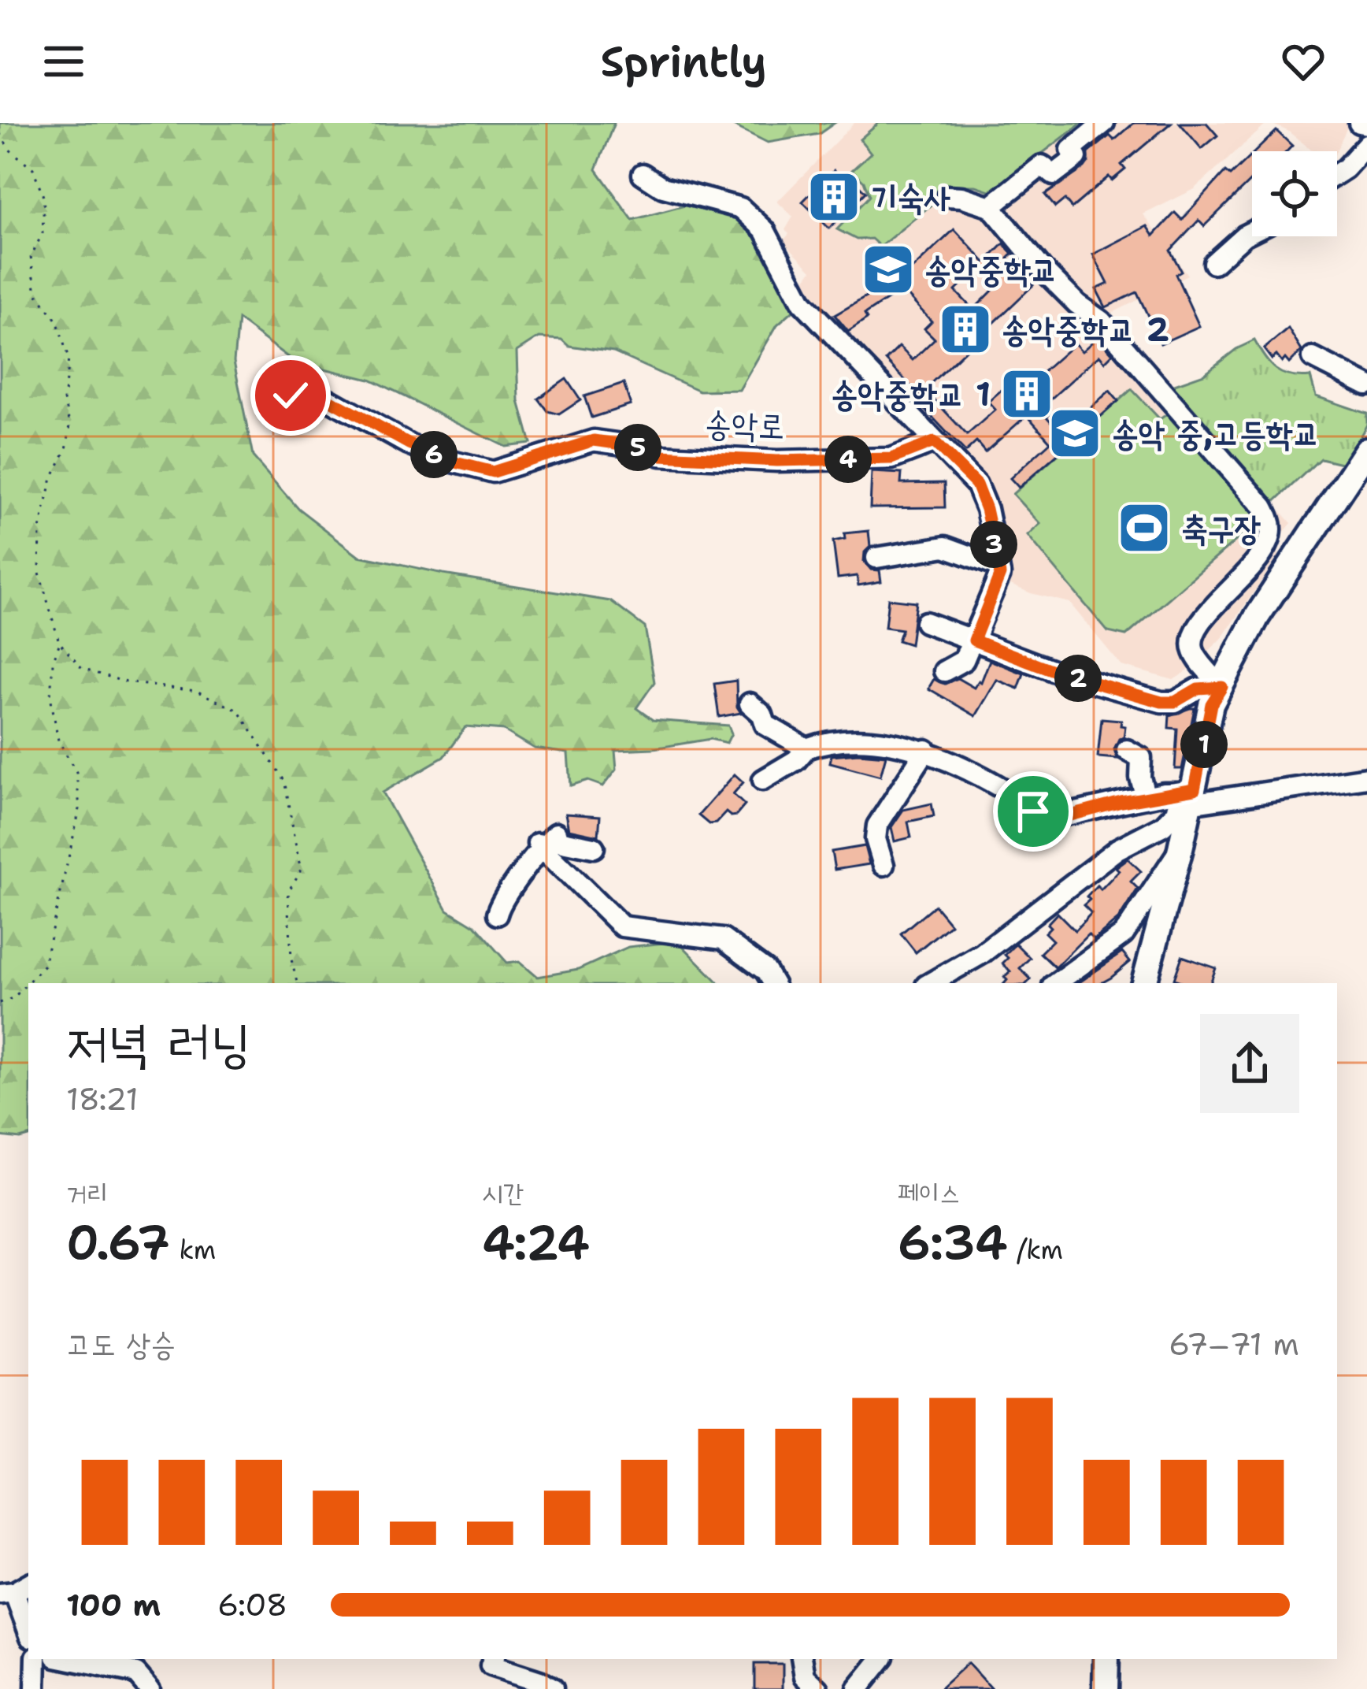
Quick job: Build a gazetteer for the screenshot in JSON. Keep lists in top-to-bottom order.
{
  "streets": {
    "street": ["송악로"]
  },
  "places": {
    "building": ["기숙사", "송악중학교 2", "송악중학교 1"],
    "school or university": ["송악중학교", "송악 중,고등학교"],
    "sports": ["축구장"]
  },
  "page": {
    "header": "Sprintly",
    "pins": [
      "5",
      "6",
      "4",
      "3",
      "2",
      "1"
    ],
    "heading": ["저녁 러닝", "18:21"],
    "stats": [
      ["거리", "0.67 km"],
      ["시간", "4:24"],
      ["페이스", "6:34 /km"]
    ],
    "chart": ["고도 상승", "67–71 m"],
    "list": [
      {
        "name": "100 m",
        "note": "6:08"
      }
    ]
  }
}
